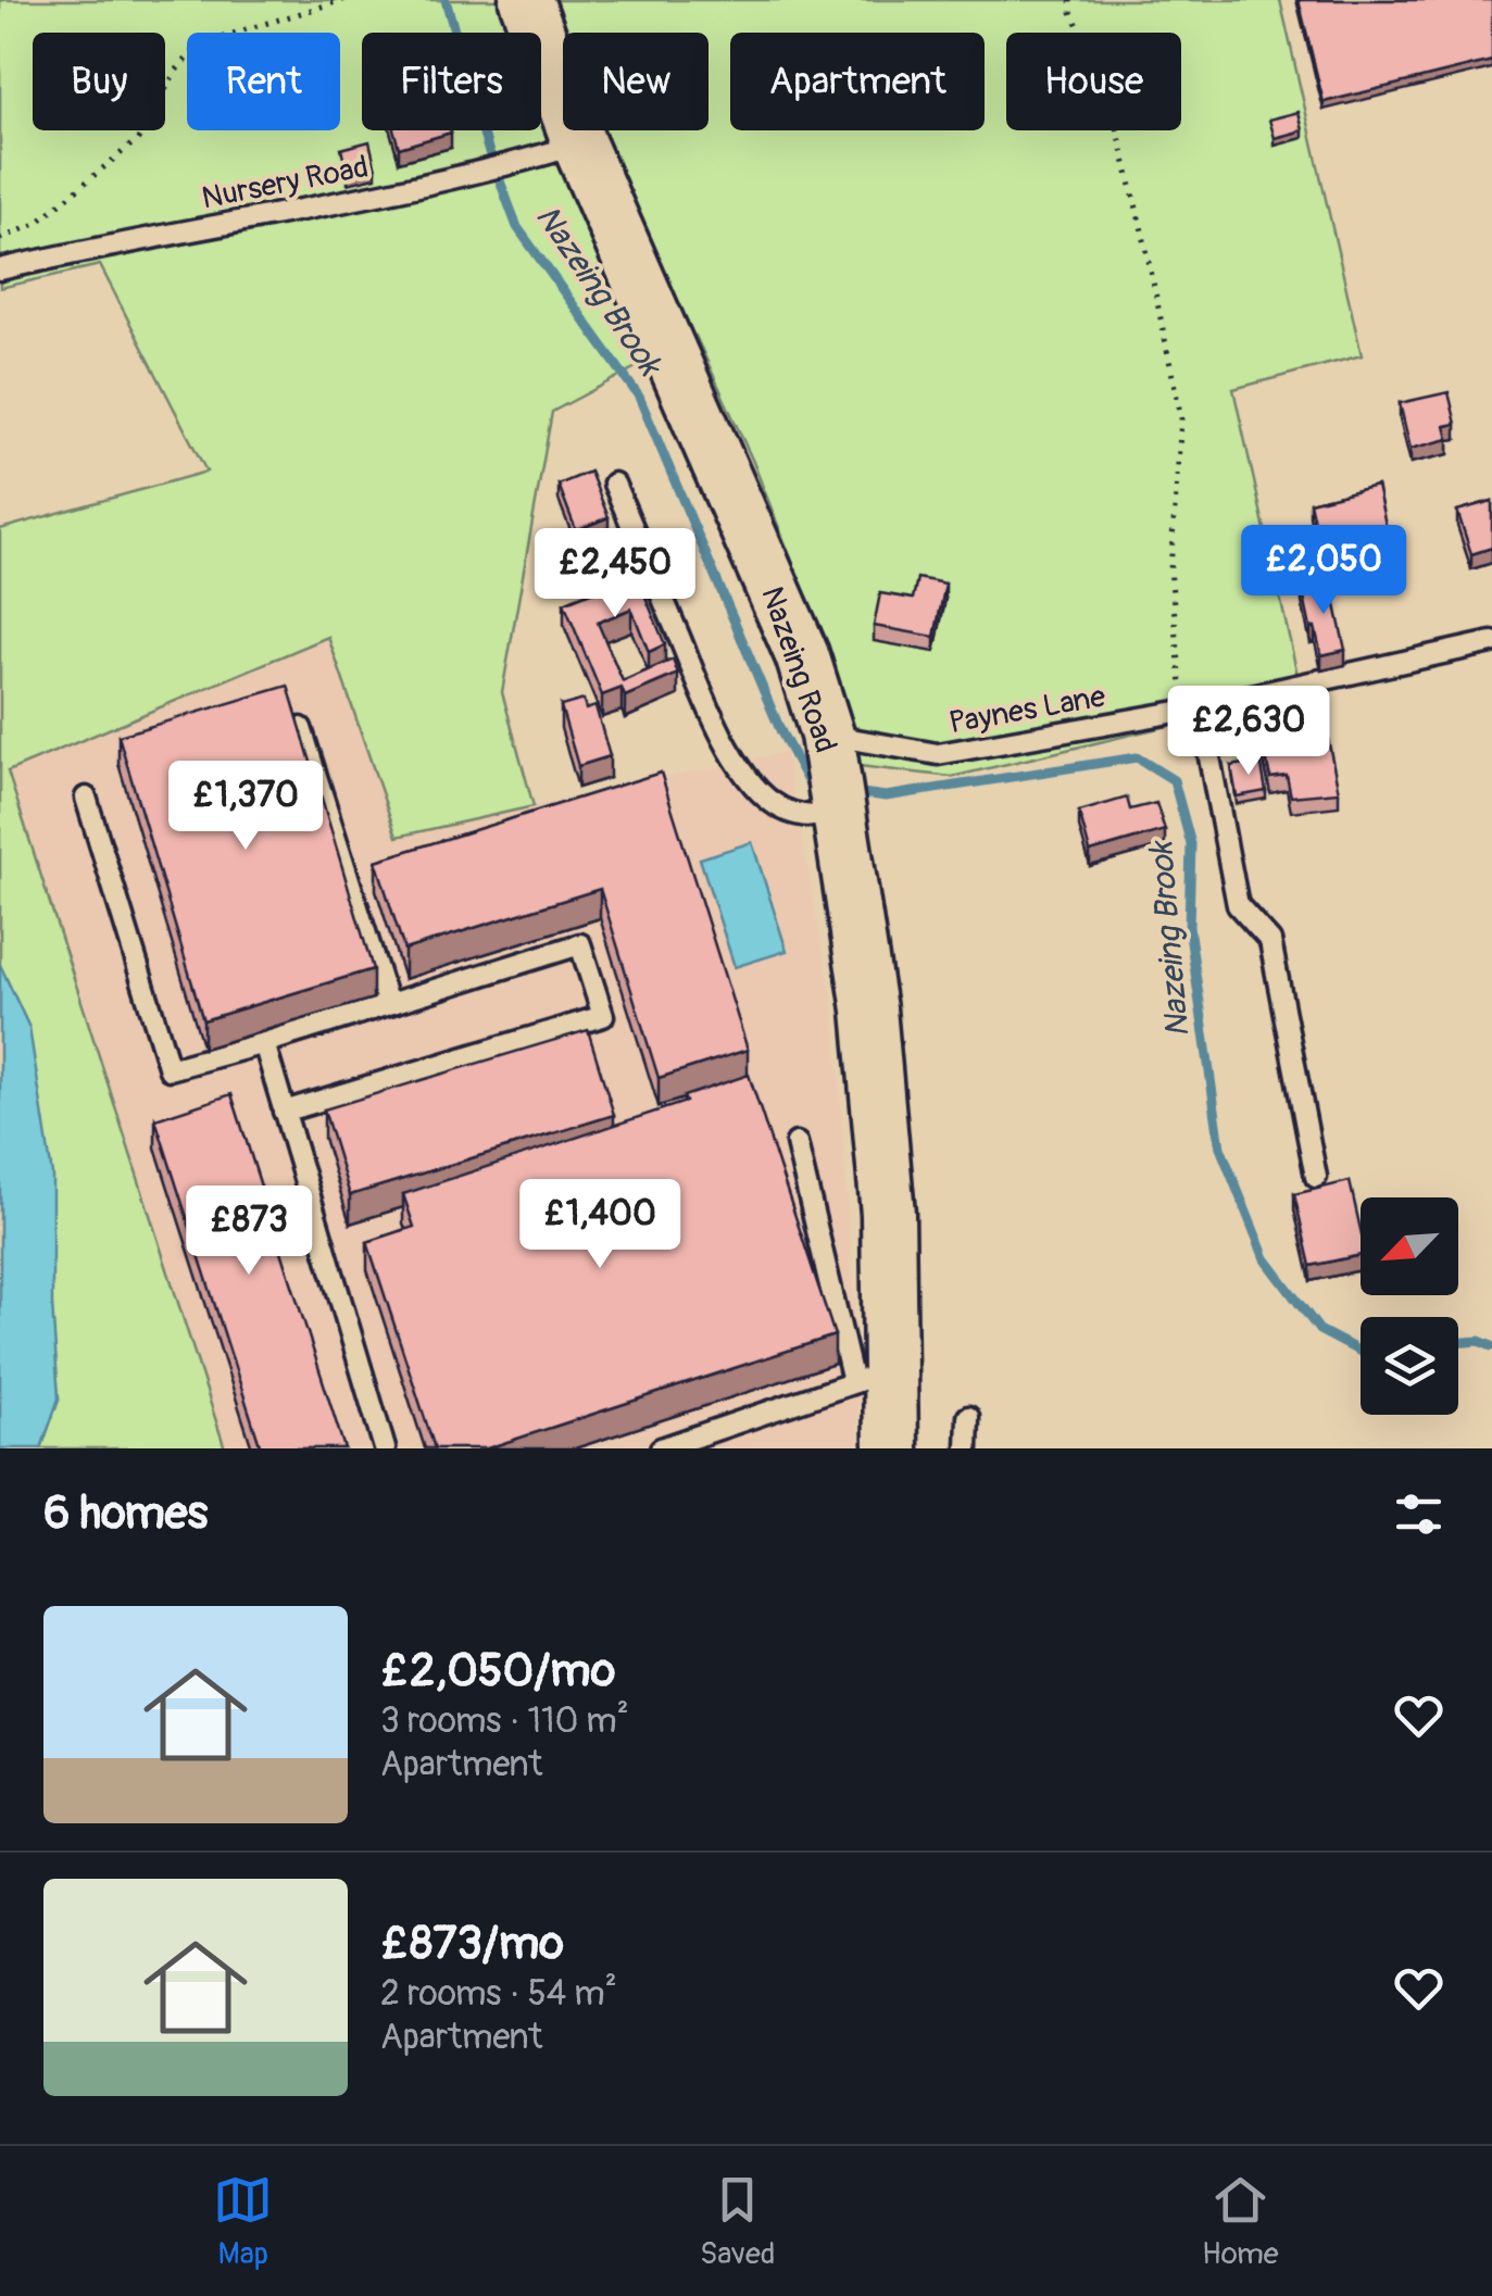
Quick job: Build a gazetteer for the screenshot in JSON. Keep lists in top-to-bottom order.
{
  "streets": {
    "main road": ["Nazeing Road"],
    "lane": ["Nursery Road", "Paynes Lane"]
  },
  "crossings": [
    ["Nursery Road", "Nazeing Road"],
    ["Nazeing Road", "Paynes Lane"]
  ],
  "water": ["Nazeing Brook"],
  "north": "bottom left",
  "page": {
    "chip": [
      "Buy",
      "Rent",
      "Filters",
      "New",
      "Apartment",
      "House"
    ],
    "price": [
      "£2,050",
      "£2,450",
      "£2,630",
      "£1,370",
      "£1,400",
      "£873"
    ],
    "heading": "6 homes",
    "list": [
      {
        "name": "£2,050/mo",
        "note": "3 rooms · 110 m² · Apartment"
      },
      {
        "name": "£873/mo",
        "note": "2 rooms · 54 m² · Apartment"
      }
    ],
    "tabs": ["Map", "Saved", "Home"]
  }
}
